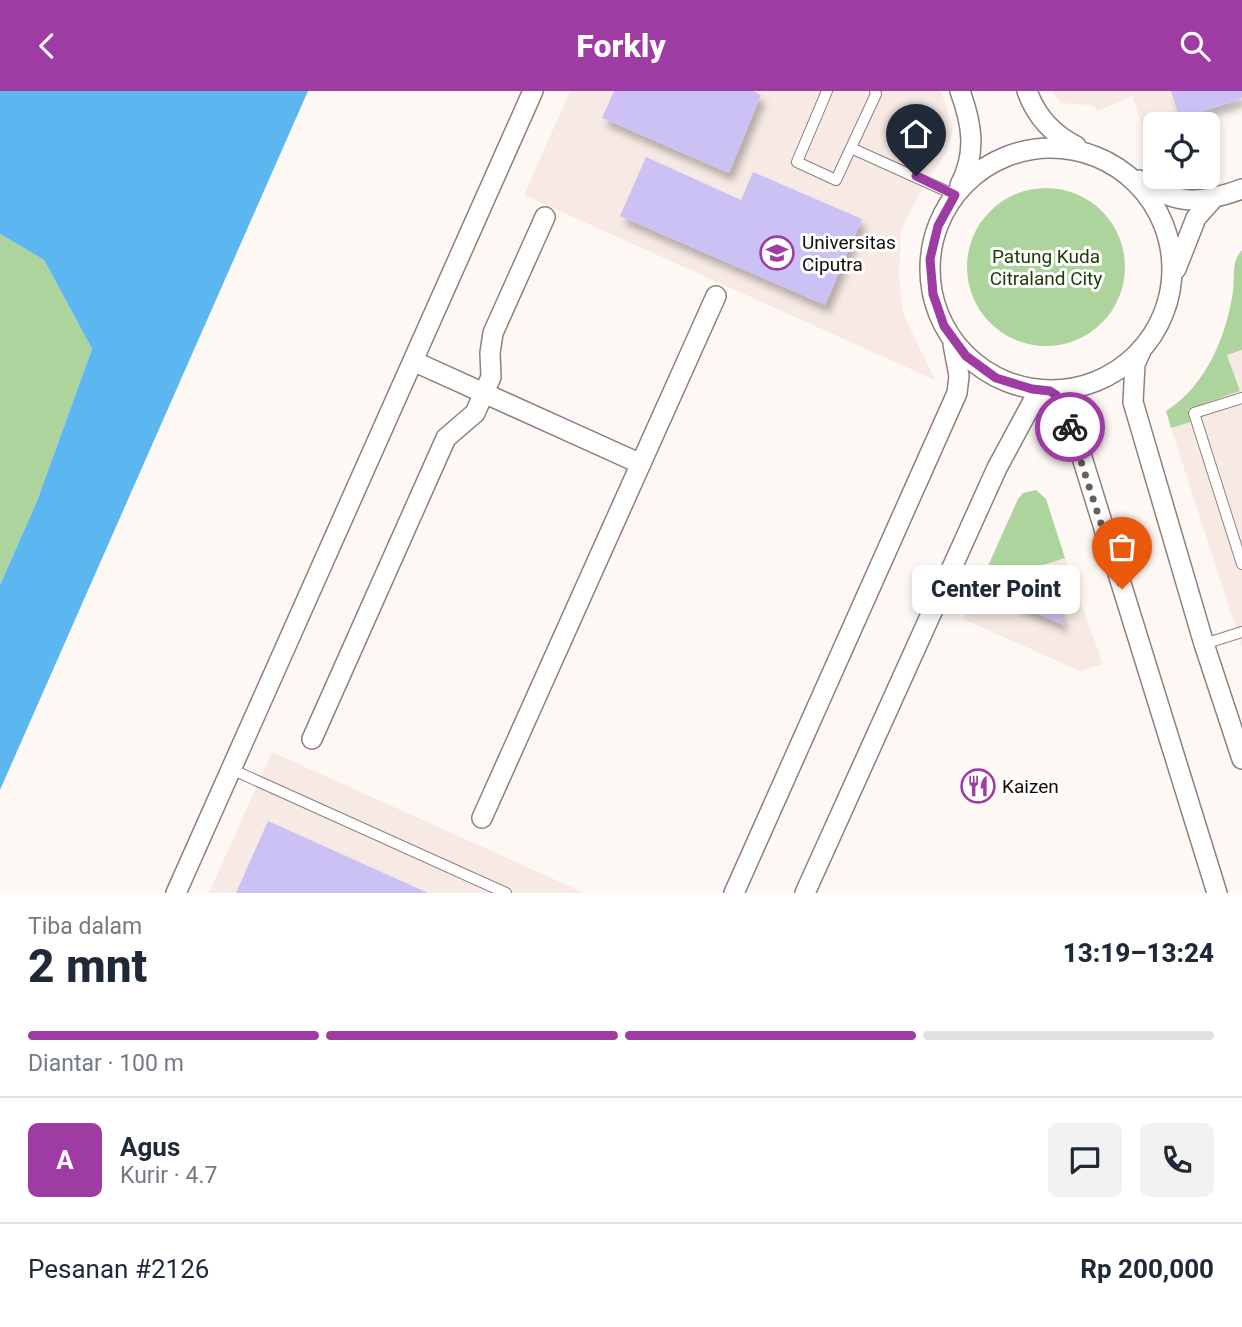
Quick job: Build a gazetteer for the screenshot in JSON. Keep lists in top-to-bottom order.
{
  "parks": ["Patung Kuda Citraland City"],
  "places": {
    "school or university": ["Universitas Ciputra"],
    "other": ["Center Point"],
    "restaurant": ["Kaizen"]
  },
  "page": {
    "header": "Forkly",
    "bubble": "Center Point",
    "heading": ["2 mnt", "Tiba dalam", "13:19–13:24"],
    "panel": [
      "Agus",
      "Kurir · 4.7",
      "Pesanan #2126",
      "Rp 200,000"
    ],
    "bar": "Diantar · 100 m",
    "round": "A"
  }
}
